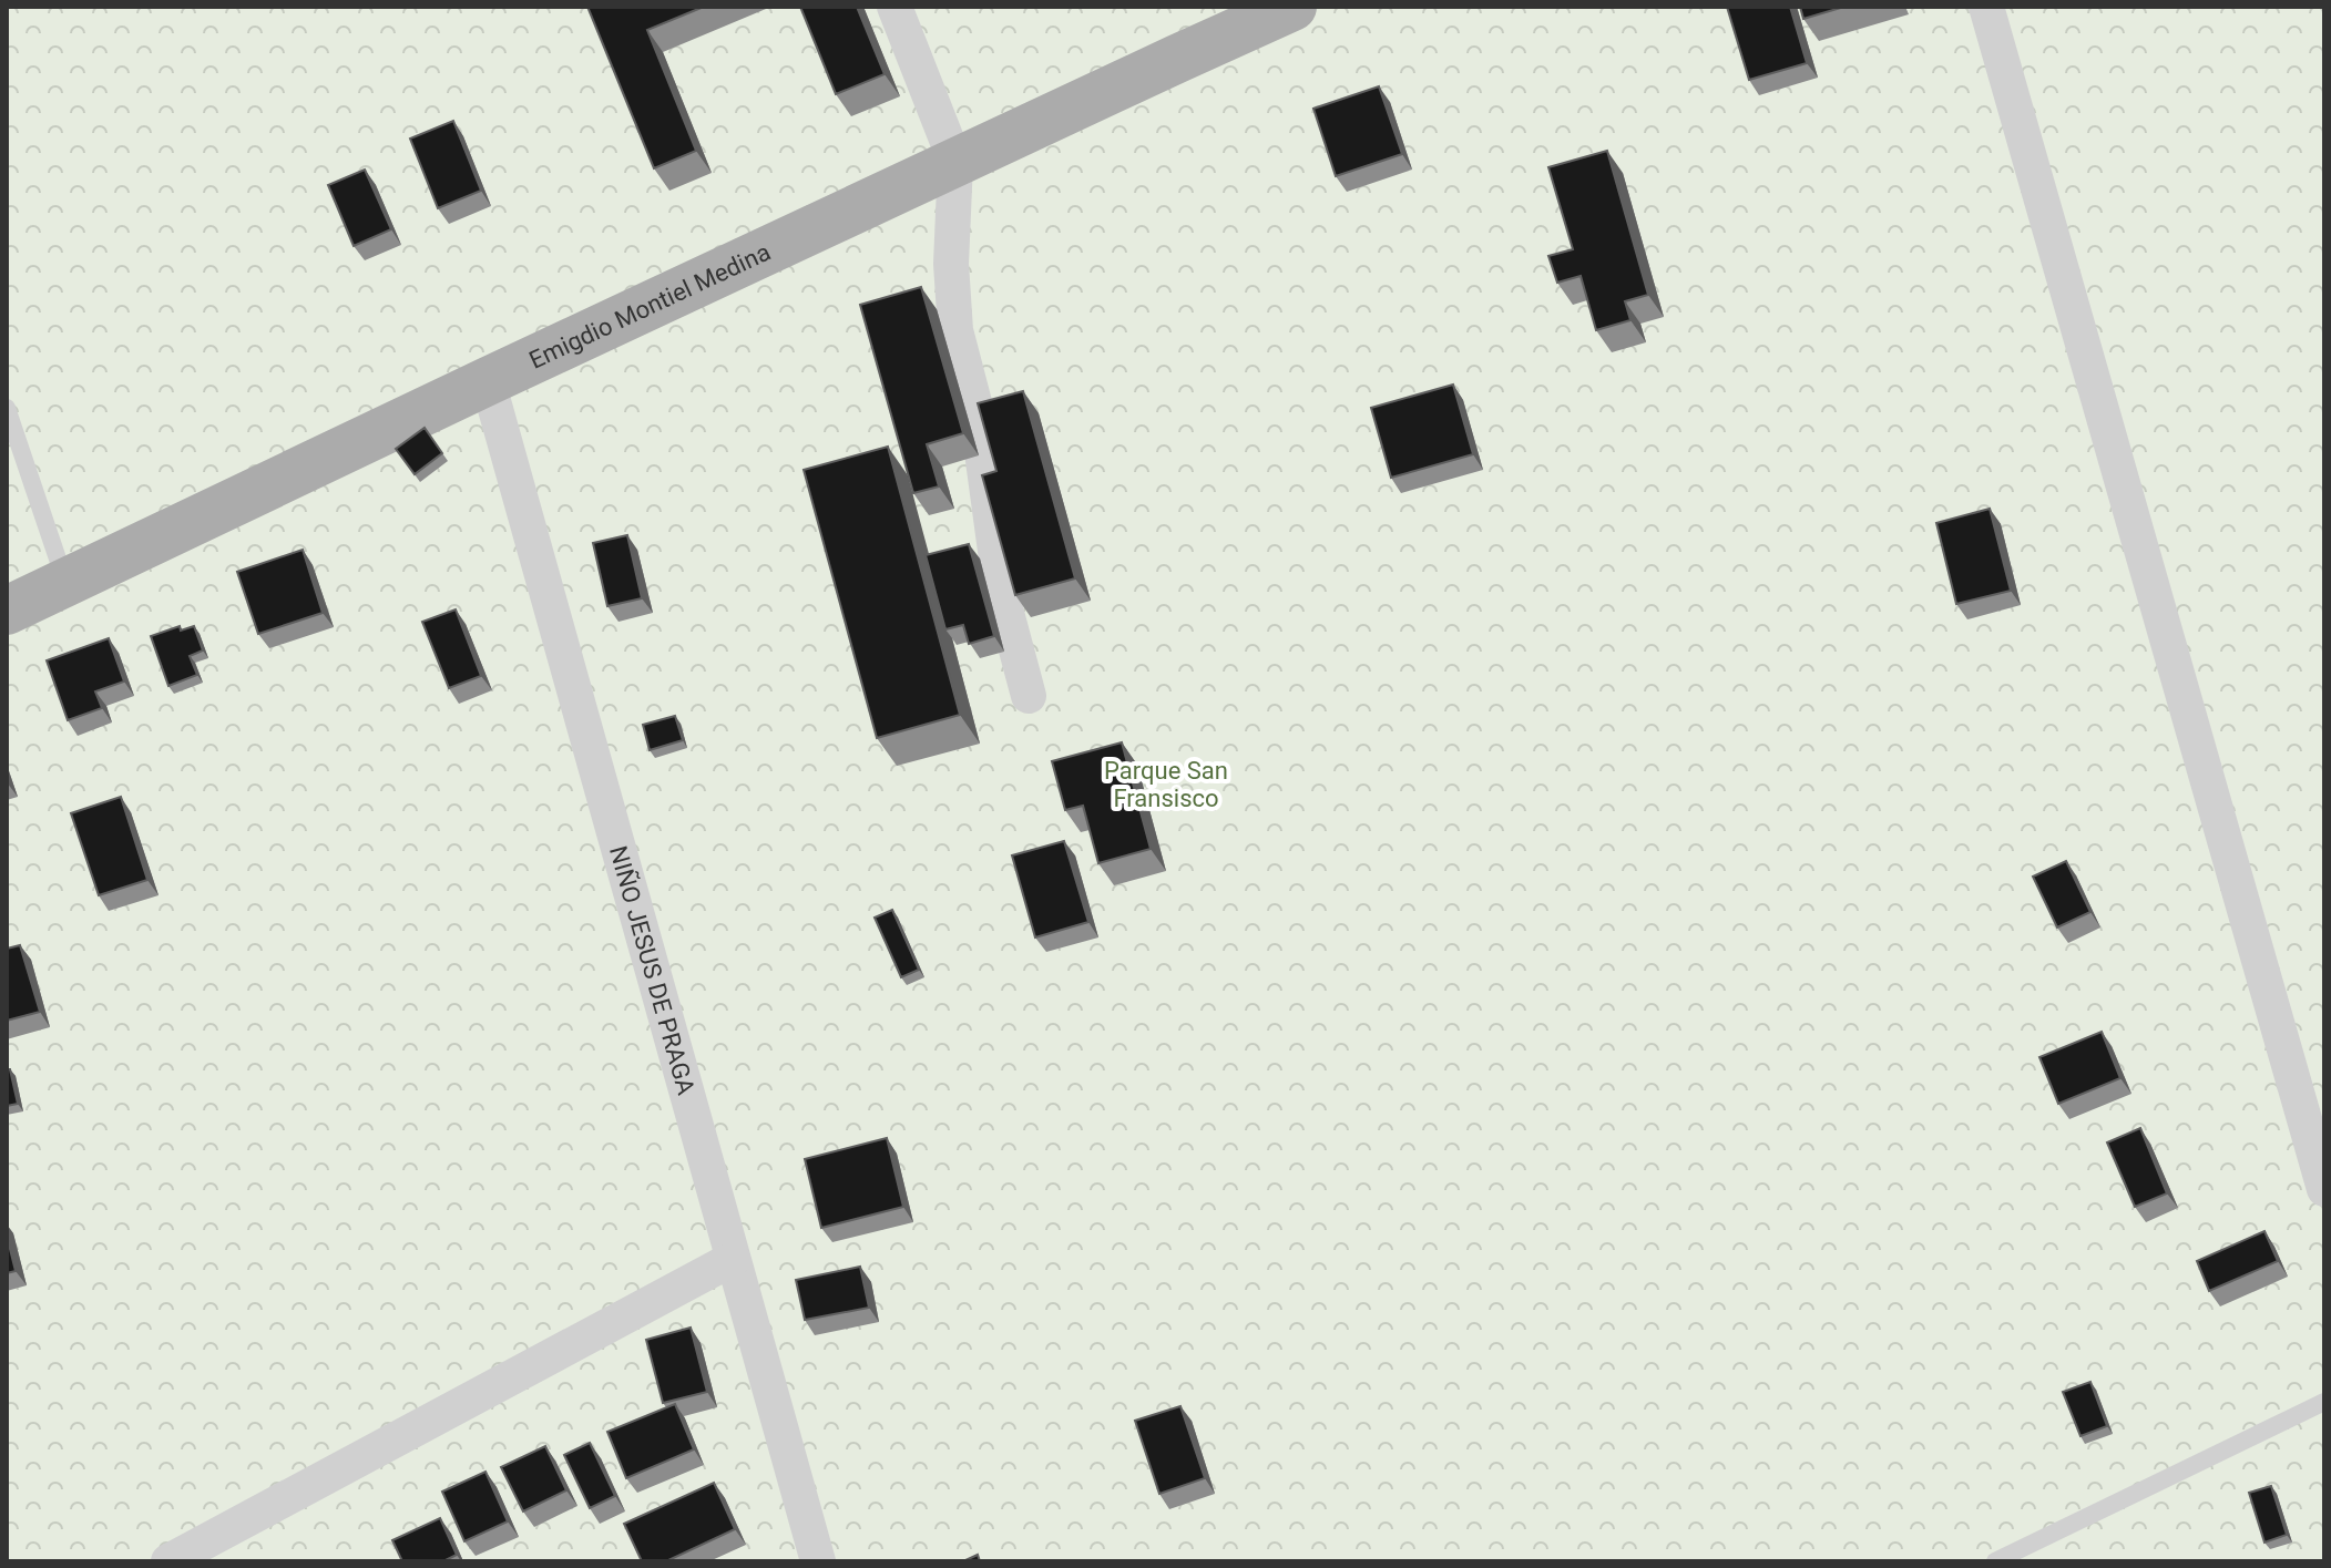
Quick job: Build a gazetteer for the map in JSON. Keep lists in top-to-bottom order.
{
  "streets": {
    "main road": ["Emigdio Montiel Medina"],
    "street": ["NIÑO JESUS DE PRAGA"]
  },
  "crossings": [
    ["Emigdio Montiel Medina", "NIÑO JESUS DE PRAGA"]
  ],
  "parks": ["Parque San Fransisco"]
}
